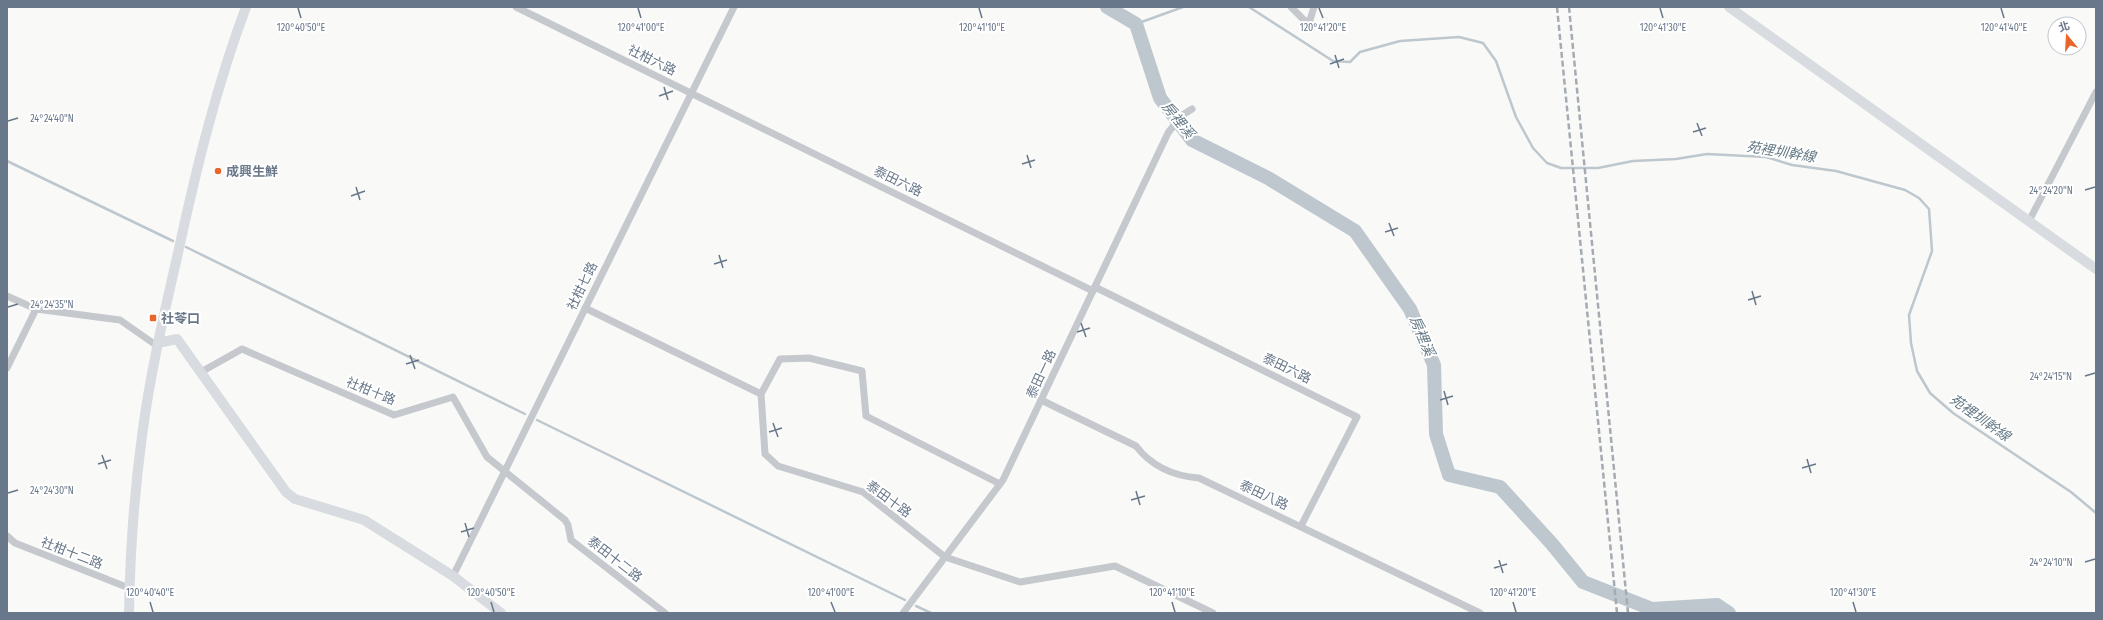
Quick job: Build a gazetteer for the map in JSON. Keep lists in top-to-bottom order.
{
  "streets": {
    "street": [
      "社柑六路",
      "泰田六路",
      "社柑七路",
      "泰田一路",
      "社柑十路",
      "泰田八路",
      "泰田十路",
      "社柑十二路",
      "泰田十二路"
    ]
  },
  "crossings": [
    ["社柑六路", "泰田六路"],
    ["社柑六路", "社柑七路"],
    ["泰田六路", "社柑七路"],
    ["泰田六路", "泰田一路"],
    ["泰田六路", "泰田八路"],
    ["社柑七路", "社柑十路"],
    ["社柑七路", "泰田十二路"],
    ["泰田一路", "泰田八路"],
    ["泰田一路", "泰田十路"],
    ["社柑十路", "泰田十二路"]
  ],
  "water": ["房裡溪", "苑裡圳幹線"],
  "places": {
    "other": ["成興生鮮"],
    "transit": ["社苓口"]
  },
  "north": "top",
  "coordinates": [
    "120°40'50\"E",
    "120°41'00\"E",
    "120°41'10\"E",
    "120°41'20\"E",
    "120°41'30\"E",
    "120°41'40\"E",
    "24°24'40\"N",
    "24°24'20\"N",
    "24°24'35\"N",
    "24°24'15\"N",
    "24°24'30\"N",
    "24°24'10\"N",
    "120°40'40\"E"
  ]
}
